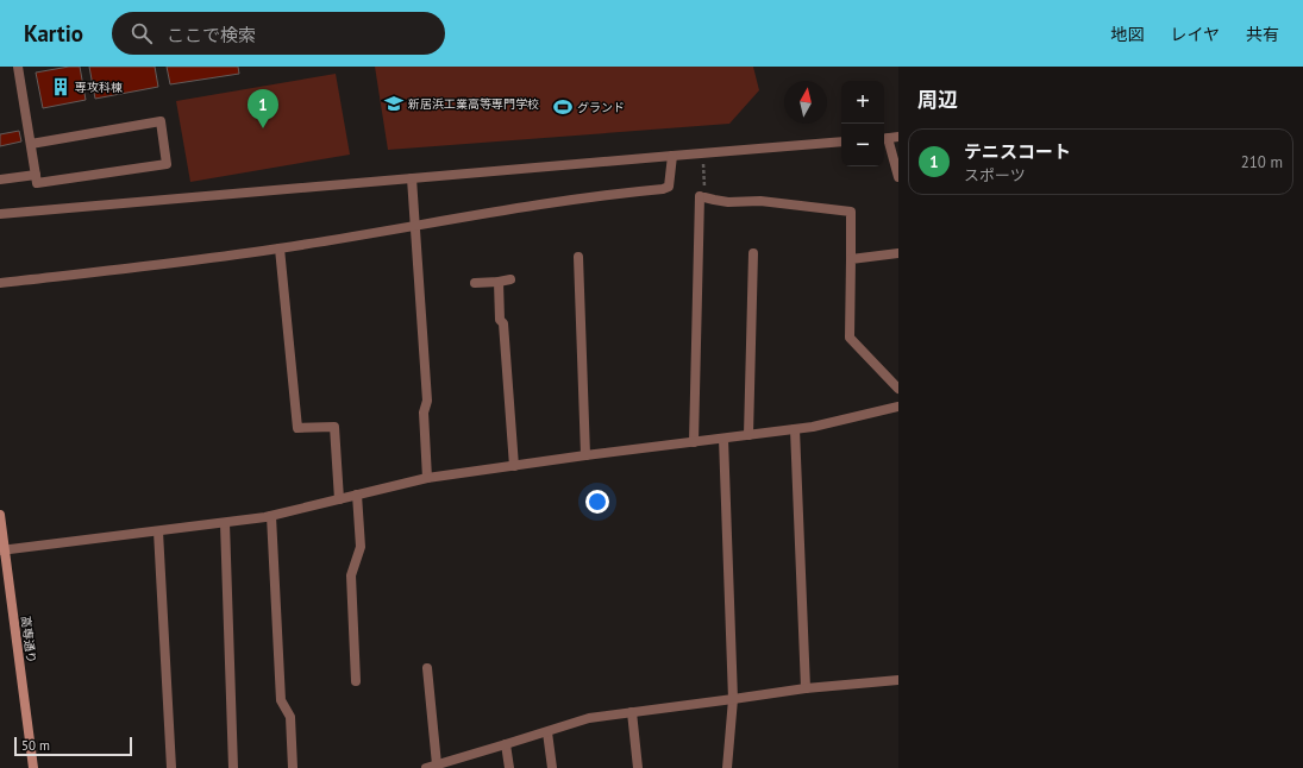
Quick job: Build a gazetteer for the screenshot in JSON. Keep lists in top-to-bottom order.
{
  "streets": {
    "street": ["高専通り"]
  },
  "places": {
    "building": ["専攻科棟"],
    "school or university": ["新居浜工業高等専門学校"],
    "sports": ["グランド"]
  },
  "scale_bar": "50 m",
  "north": "top",
  "page": {
    "header": "Kartio",
    "search": "ここで検索",
    "nav": ["地図", "レイヤ", "共有"],
    "heading": "周辺",
    "map_buttons": ["+", "−"],
    "pins": "1",
    "list": [
      {
        "mark": "1",
        "name": "テニスコート",
        "note": "スポーツ",
        "value": "210 m"
      }
    ],
    "scale": "50 m"
  }
}
